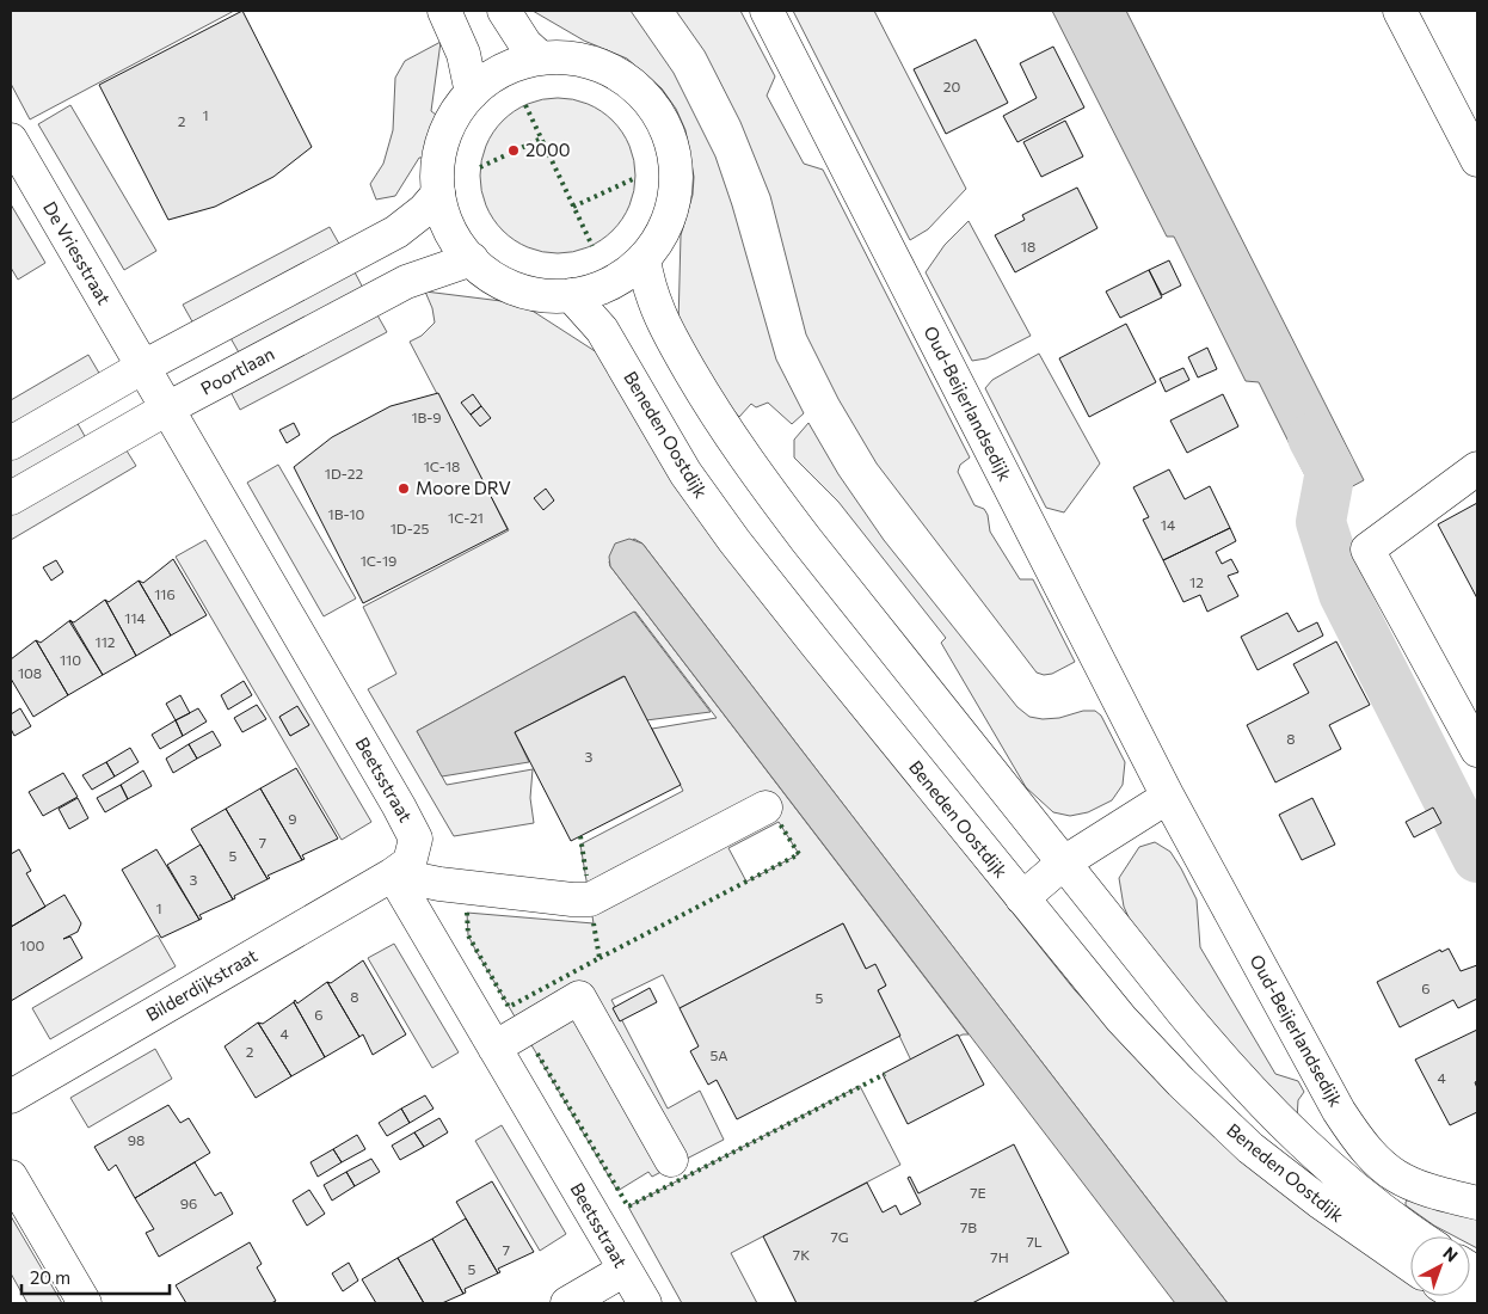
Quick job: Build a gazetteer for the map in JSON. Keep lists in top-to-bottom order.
{
  "streets": {
    "street": [
      "De Vriesstraat",
      "Poortlaan",
      "Oud-Beijerlandsedijk",
      "Beneden Oostdijk",
      "Beetsstraat",
      "Bilderdijkstraat"
    ]
  },
  "crossings": [
    ["De Vriesstraat", "Poortlaan"],
    ["De Vriesstraat", "Beetsstraat"],
    ["Poortlaan", "Beetsstraat"],
    ["Beetsstraat", "Bilderdijkstraat"]
  ],
  "places": ["2000", "Moore DRV"],
  "house_numbers": [
    "20",
    "1",
    "2",
    "18",
    "1B-9",
    "1C-18",
    "1D-22",
    "1B-10",
    "1C-21",
    "14",
    "1D-25",
    "1C-19",
    "12",
    "116",
    "114",
    "112",
    "110",
    "108",
    "8",
    "3",
    "9",
    "7",
    "5",
    "3",
    "1",
    "100",
    "6",
    "8",
    "5",
    "6",
    "4",
    "2",
    "5A",
    "4",
    "98",
    "7E",
    "96",
    "7B",
    "7G",
    "7L",
    "7",
    "7K",
    "7H",
    "5"
  ],
  "scale_bar": "20 m",
  "north": "top right"
}
